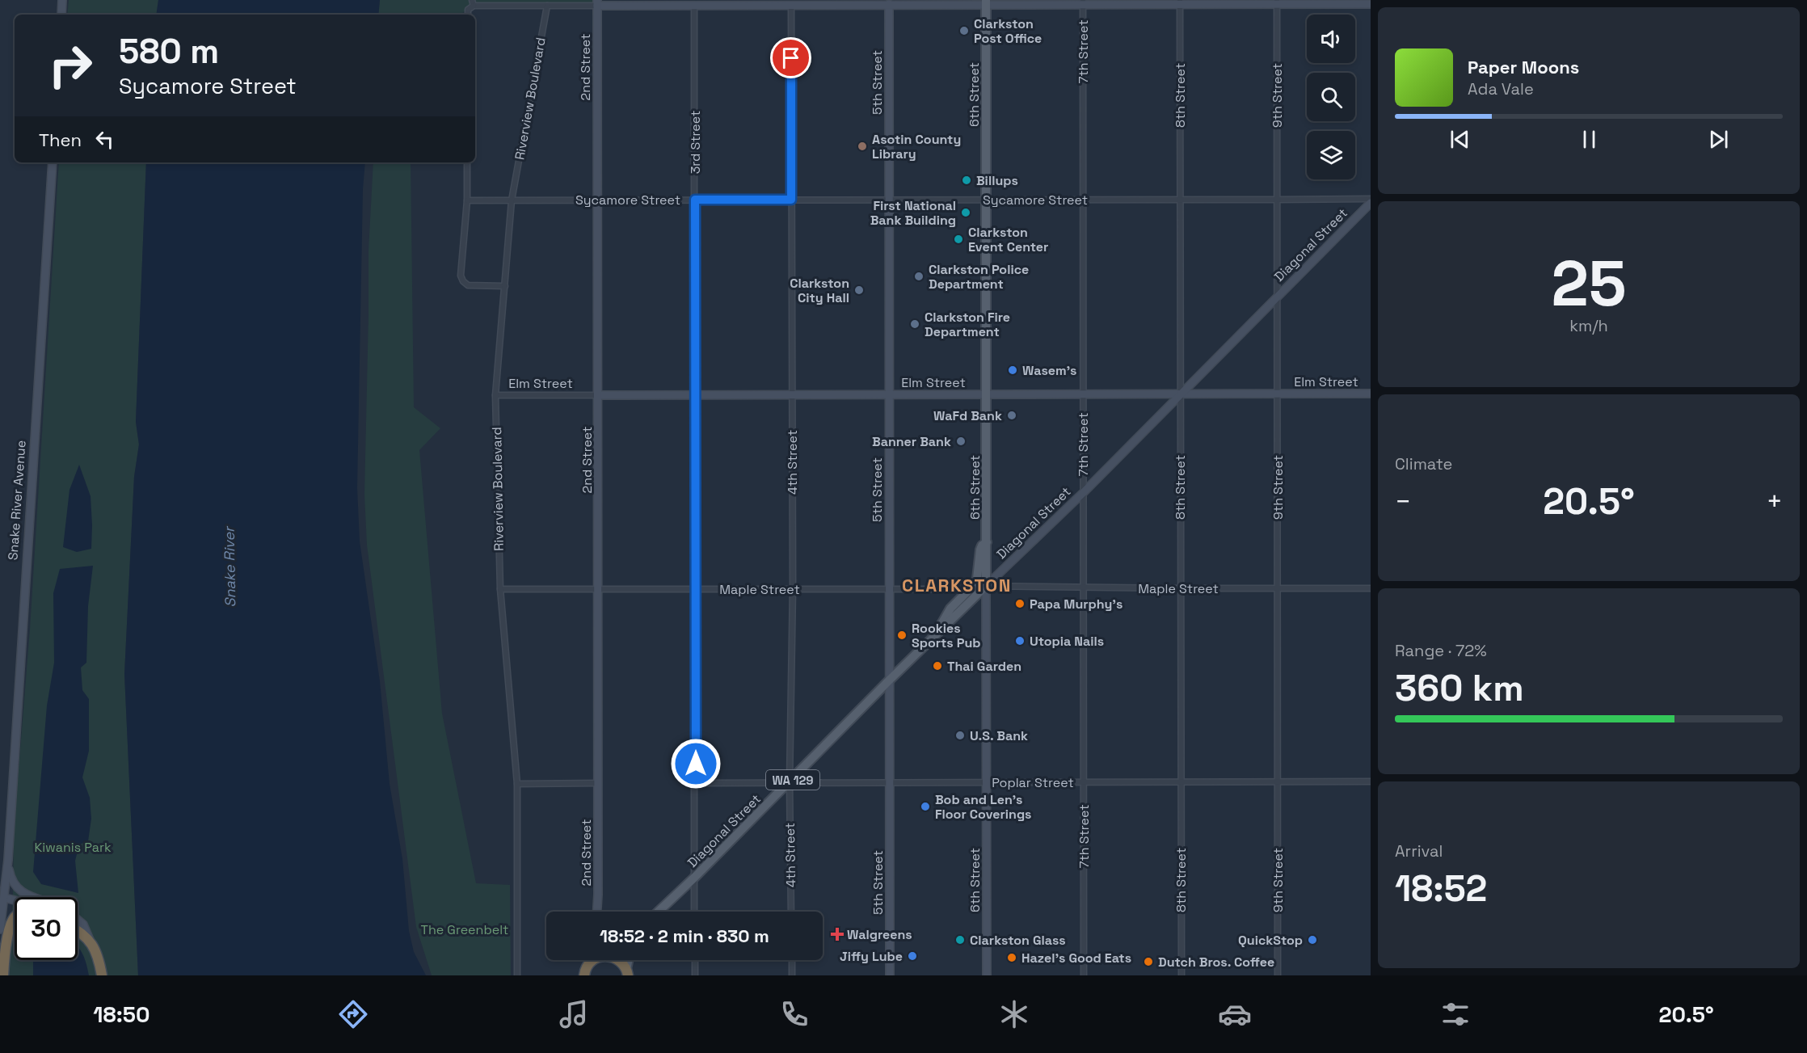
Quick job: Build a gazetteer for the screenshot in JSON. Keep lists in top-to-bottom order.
{
  "streets": {
    "main road": ["6th Street", "Diagonal Street", "WA 129"],
    "street": [
      "7th Street",
      "2nd Street",
      "5th Street",
      "8th Street",
      "9th Street",
      "Riverview Boulevard",
      "3rd Street",
      "Sycamore Street",
      "Elm Street",
      "4th Street",
      "Snake River Avenue",
      "Maple Street",
      "Poplar Street"
    ]
  },
  "crossings": [
    ["7th Street", "Sycamore Street"],
    ["7th Street", "Diagonal Street"],
    ["7th Street", "Elm Street"],
    ["7th Street", "Maple Street"],
    ["7th Street", "Poplar Street"],
    ["2nd Street", "Sycamore Street"],
    ["2nd Street", "Elm Street"],
    ["2nd Street", "Maple Street"],
    ["5th Street", "Sycamore Street"],
    ["5th Street", "Diagonal Street"],
    ["5th Street", "Elm Street"],
    ["5th Street", "Maple Street"],
    ["5th Street", "Poplar Street"],
    ["6th Street", "Sycamore Street"],
    ["6th Street", "Diagonal Street"],
    ["6th Street", "Elm Street"],
    ["6th Street", "Maple Street"],
    ["6th Street", "WA 129"],
    ["6th Street", "Poplar Street"],
    ["8th Street", "Sycamore Street"],
    ["8th Street", "Diagonal Street"],
    ["8th Street", "Elm Street"],
    ["8th Street", "Maple Street"],
    ["8th Street", "Poplar Street"],
    ["9th Street", "Sycamore Street"],
    ["9th Street", "Diagonal Street"],
    ["9th Street", "Elm Street"],
    ["9th Street", "Maple Street"],
    ["9th Street", "Poplar Street"],
    ["Riverview Boulevard", "Sycamore Street"],
    ["Riverview Boulevard", "Elm Street"],
    ["Riverview Boulevard", "Maple Street"],
    ["3rd Street", "Sycamore Street"],
    ["3rd Street", "Diagonal Street"],
    ["3rd Street", "Elm Street"],
    ["3rd Street", "Maple Street"],
    ["3rd Street", "Poplar Street"],
    ["Sycamore Street", "4th Street"],
    ["Diagonal Street", "Elm Street"],
    ["Diagonal Street", "4th Street"],
    ["Diagonal Street", "Maple Street"],
    ["Diagonal Street", "WA 129"],
    ["Diagonal Street", "Poplar Street"],
    ["Elm Street", "4th Street"],
    ["4th Street", "Maple Street"],
    ["4th Street", "Poplar Street"]
  ],
  "districts": ["CLARKSTON"],
  "water": ["Snake River"],
  "parks": ["Kiwanis Park", "The Greenbelt"],
  "places": {
    "other": [
      "Clarkston Post Office",
      "Asotin County Library",
      "Billups",
      "First National Bank Building",
      "Clarkston Event Center",
      "Clarkston Police Department",
      "Clarkston City Hall",
      "Clarkston Fire Department",
      "Wasem's",
      "WaFd Bank",
      "Banner Bank",
      "Papa Murphy's",
      "Rookies Sports Pub",
      "Utopia Nails",
      "Thai Garden",
      "U.S. Bank",
      "Bob and Len's Floor Coverings",
      "Clarkston Glass",
      "QuickStop",
      "Jiffy Lube",
      "Hazel’s Good Eats",
      "Dutch Bros. Coffee"
    ],
    "health": ["Walgreens"]
  },
  "page": {
    "turn": ["580 m", "Sycamore Street"],
    "song": ["Paper Moons", "Ada Vale"],
    "then": "Then",
    "tile": [
      ["25", "km/h"],
      "Climate",
      ["Range · 72%", "360 km"],
      ["Arrival", "18:52"]
    ],
    "heat": ["−", "20.5°", "+"],
    "limit": "30",
    "trip": "18:52 · 2 min · 830 m",
    "tabs": ["18:50", "20.5°"]
  }
}
